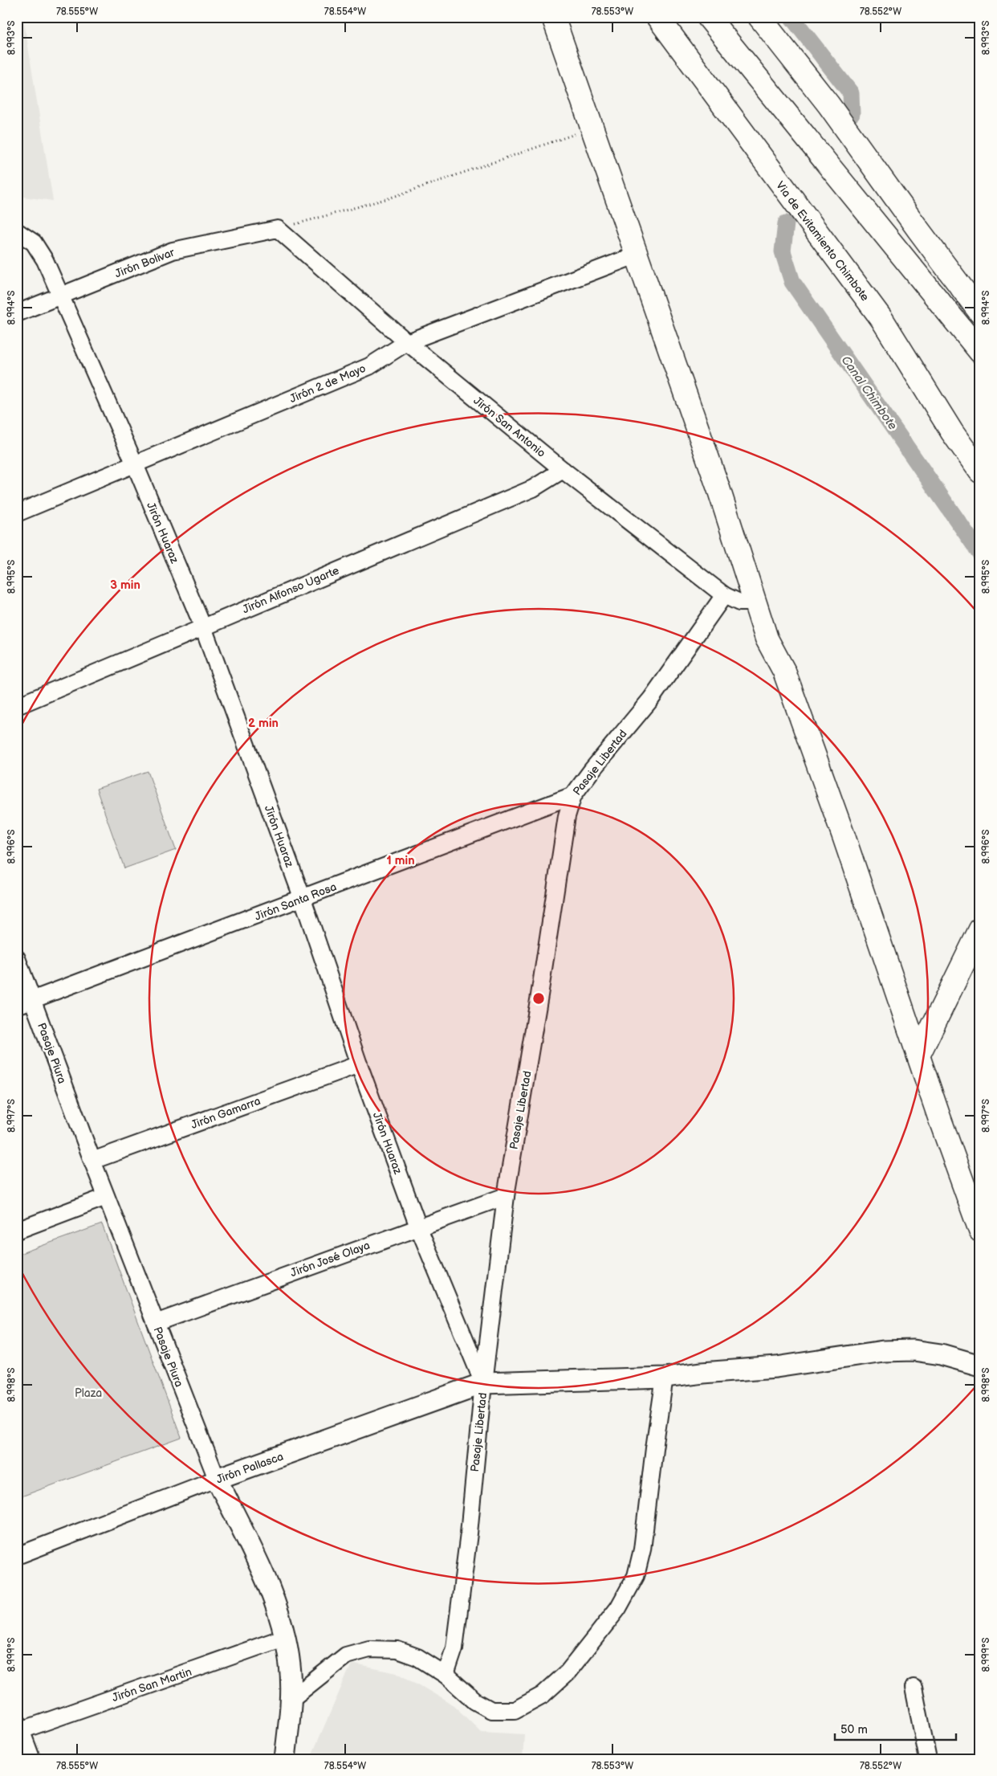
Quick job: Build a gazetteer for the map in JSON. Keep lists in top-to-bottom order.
{
  "streets": {
    "main road": ["Via de Evitamiento Chimbote"],
    "street": [
      "Jirón Bolivar",
      "Jirón 2 de Mayo",
      "Jirón San Antonio",
      "Jirón Huaraz",
      "Jirón Alfonso Ugarte",
      "Pasaje Libertad",
      "Jirón Santa Rosa",
      "Pasaje Piura",
      "Jirón Gamarra",
      "Jirón José Olaya",
      "Jirón Pallasca",
      "Jirón San Martin"
    ]
  },
  "crossings": [
    ["Jirón Bolivar", "Jirón San Antonio"],
    ["Jirón Bolivar", "Jirón Huaraz"],
    ["Jirón 2 de Mayo", "Jirón San Antonio"],
    ["Jirón 2 de Mayo", "Jirón Huaraz"],
    ["Jirón San Antonio", "Jirón Alfonso Ugarte"],
    ["Jirón San Antonio", "Pasaje Libertad"],
    ["Jirón Huaraz", "Jirón Alfonso Ugarte"],
    ["Jirón Huaraz", "Pasaje Libertad"],
    ["Jirón Huaraz", "Jirón Santa Rosa"],
    ["Jirón Huaraz", "Jirón Gamarra"],
    ["Jirón Huaraz", "Jirón José Olaya"],
    ["Jirón Huaraz", "Jirón Pallasca"],
    ["Pasaje Libertad", "Jirón Santa Rosa"],
    ["Pasaje Libertad", "Jirón José Olaya"],
    ["Pasaje Libertad", "Jirón Pallasca"],
    ["Jirón Santa Rosa", "Pasaje Piura"],
    ["Pasaje Piura", "Jirón Gamarra"],
    ["Pasaje Piura", "Jirón José Olaya"],
    ["Pasaje Piura", "Jirón Pallasca"],
    ["Pasaje Piura", "Jirón San Martin"]
  ],
  "water": ["Canal Chimbote"],
  "parks": ["Plaza"],
  "scale_bar": "50 m",
  "coordinates": [
    "78.555°W",
    "78.554°W",
    "78.553°W",
    "78.552°W",
    "8.993°S",
    "8.994°S",
    "8.995°S",
    "8.996°S",
    "8.997°S",
    "8.998°S",
    "8.999°S"
  ],
  "rings": ["3 min", "2 min", "1 min"]
}
